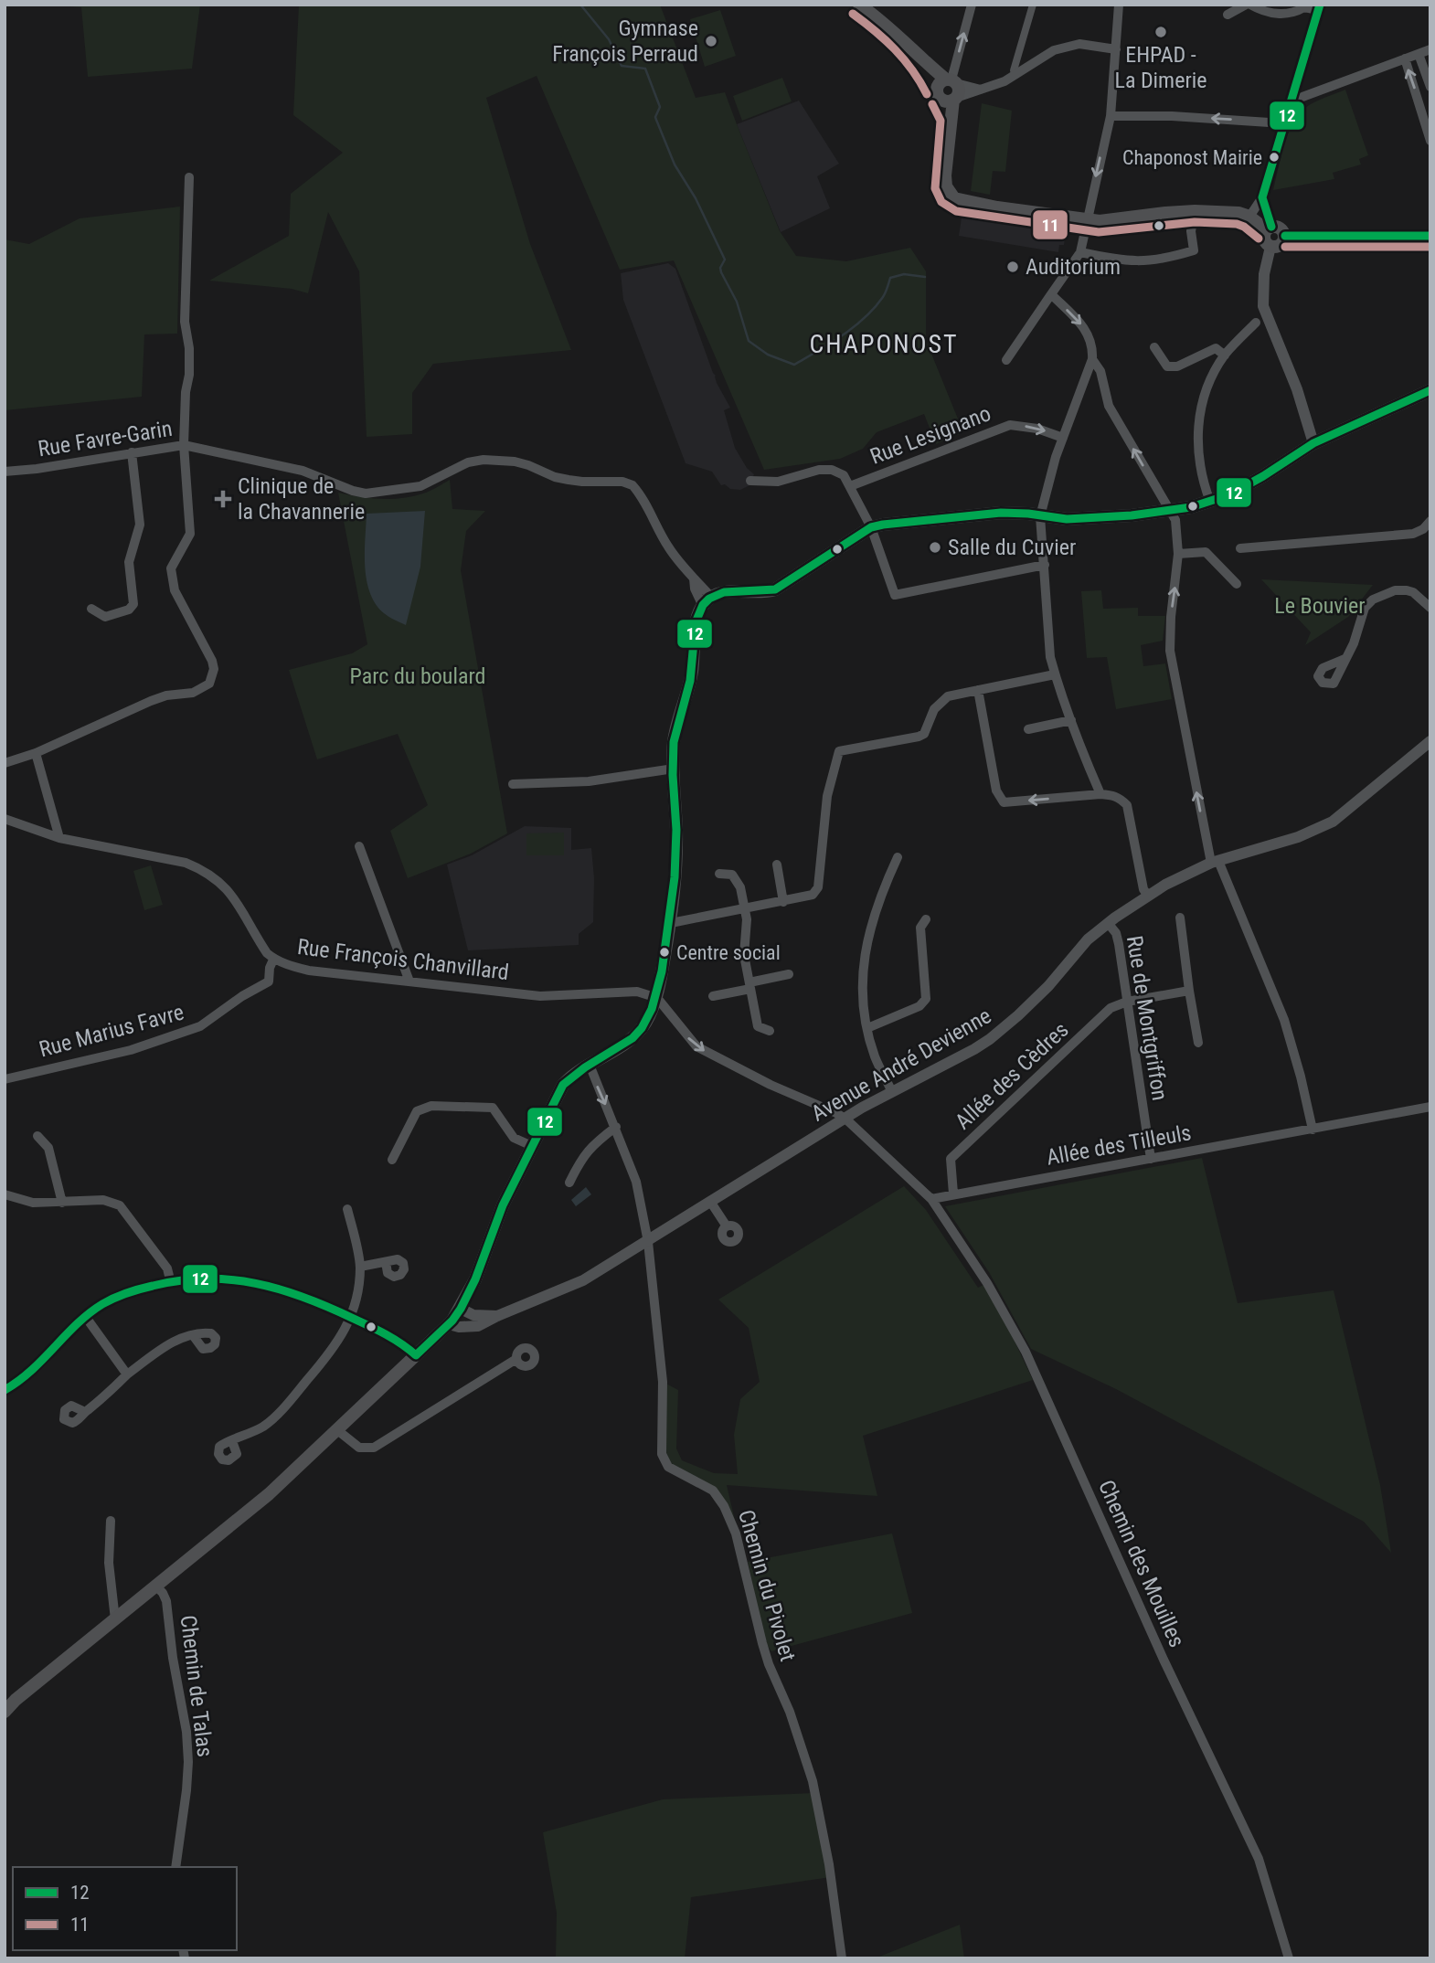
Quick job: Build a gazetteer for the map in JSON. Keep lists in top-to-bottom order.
{
  "streets": {
    "street": [
      "Rue Lesignano",
      "Rue Favre-Garin",
      "Rue François Chanvillard",
      "Rue de Montgriffon",
      "Rue Marius Favre",
      "Avenue André Devienne",
      "Allée des Cèdres",
      "Allée des Tilleuls",
      "Chemin des Mouilles",
      "Chemin du Pivolet",
      "Chemin de Talas"
    ]
  },
  "crossings": [
    ["Rue François Chanvillard", "Rue Marius Favre"],
    ["Rue François Chanvillard", "Chemin des Mouilles"],
    ["Rue de Montgriffon", "Avenue André Devienne"],
    ["Rue de Montgriffon", "Allée des Cèdres"],
    ["Rue de Montgriffon", "Allée des Tilleuls"],
    ["Avenue André Devienne", "Chemin des Mouilles"],
    ["Avenue André Devienne", "Chemin du Pivolet"],
    ["Allée des Cèdres", "Allée des Tilleuls"],
    ["Allée des Tilleuls", "Chemin des Mouilles"]
  ],
  "one_way": ["Rue Lesignano"],
  "districts": ["CHAPONOST"],
  "parks": ["Le Bouvier", "Parc du boulard"],
  "places": {
    "other": [
      "EHPAD - La Dimerie",
      "Gymnase François Perraud",
      "Chaponost Mairie",
      "Auditorium",
      "Salle du Cuvier",
      "Centre social"
    ],
    "health": ["Clinique de la Chavannerie"]
  },
  "lines": ["transit line 12", "transit line 11"],
  "legend": ["12", "11"]
}
